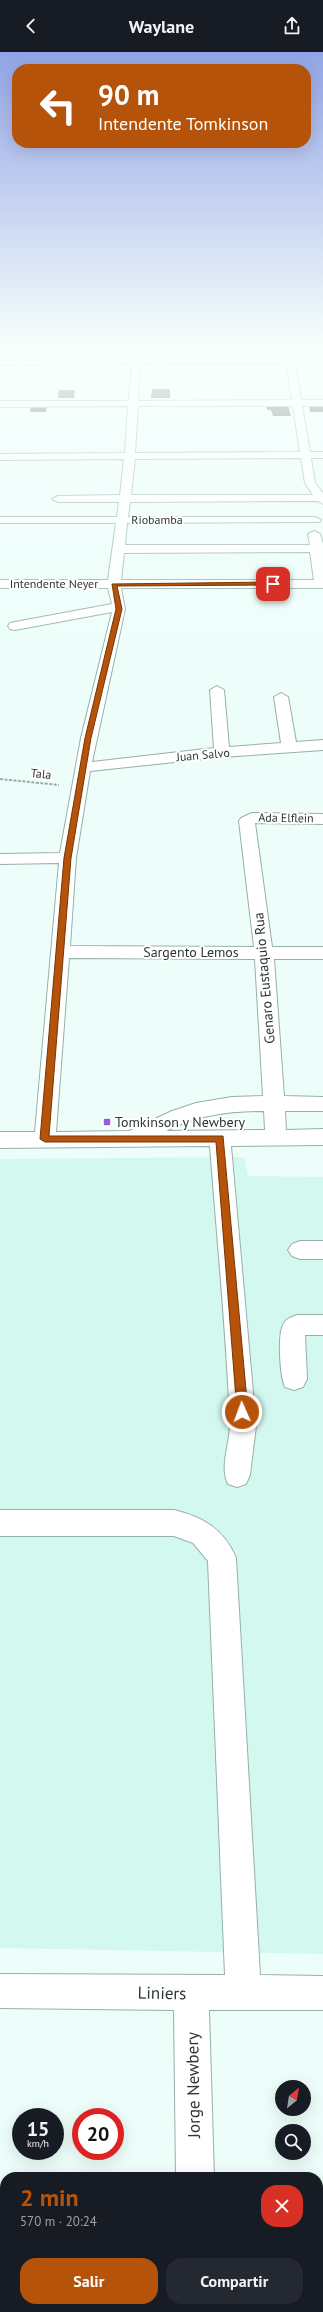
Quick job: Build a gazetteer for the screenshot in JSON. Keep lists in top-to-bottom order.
{
  "streets": {
    "street": [
      "Riobamba",
      "Intendente Neyer",
      "Juan Salvo",
      "Ada Elflein",
      "Sargento Lemos",
      "Genaro Eustaquio Rua",
      "Liniers",
      "Jorge Newbery"
    ],
    "path": ["Tala"]
  },
  "crossings": [
    ["Ada Elflein", "Genaro Eustaquio Rua"],
    ["Sargento Lemos", "Genaro Eustaquio Rua"],
    ["Liniers", "Jorge Newbery"]
  ],
  "places": {
    "transit": ["Tomkinson y Newbery"]
  },
  "north": "top right",
  "page": {
    "header": "Waylane",
    "turn": ["90 m", "Intendente Tomkinson"],
    "speed": "15 km/h",
    "limit": "20",
    "heading": ["2 min", "570 m · 20:24"],
    "buttons": ["Salir", "Compartir"]
  }
}
